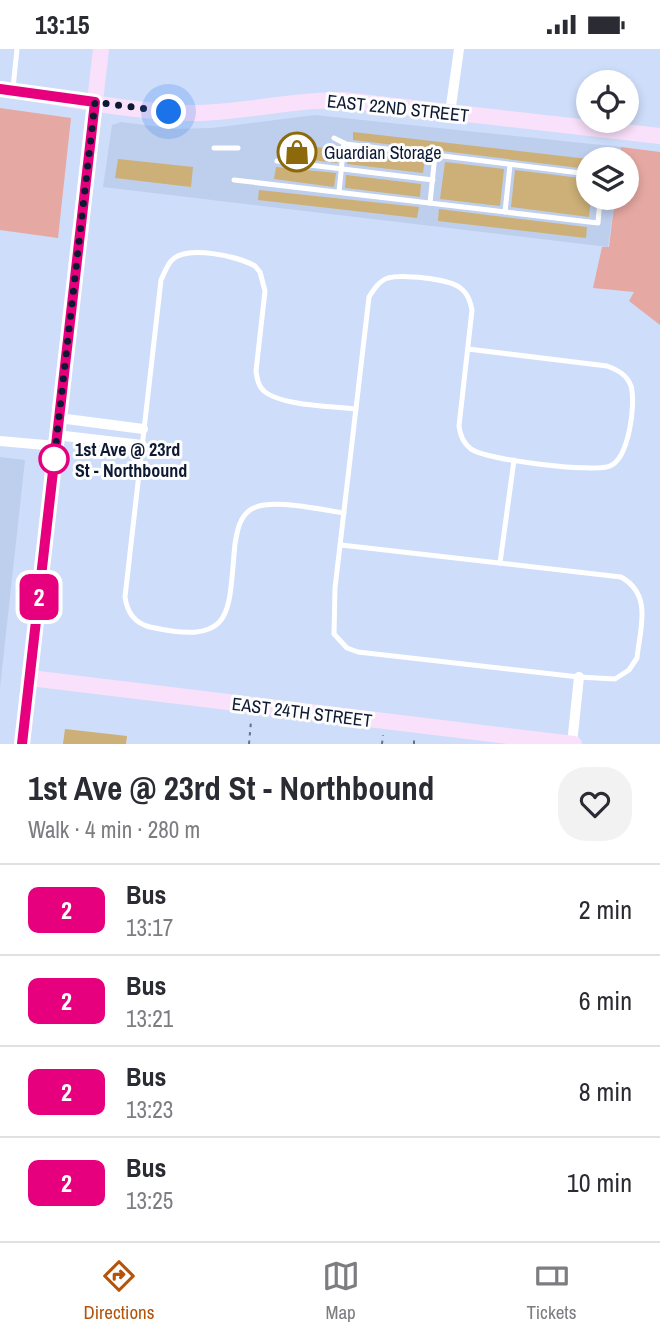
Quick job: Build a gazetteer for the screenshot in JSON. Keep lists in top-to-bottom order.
{
  "streets": {
    "street": ["EAST 22ND STREET", "EAST 24TH STREET"]
  },
  "places": {
    "shop": ["Guardian Storage"],
    "other": ["1st Ave @ 23rd St - Northbound"]
  },
  "lines": ["bus line 2"],
  "page": {
    "status": "13:15",
    "on_map": "2",
    "heading": ["1st Ave @ 23rd St - Northbound", "Walk · 4 min · 280 m"],
    "list": [
      {
        "mark": "2",
        "name": "Bus",
        "note": "13:17",
        "value": "2 min"
      },
      {
        "mark": "2",
        "name": "Bus",
        "note": "13:21",
        "value": "6 min"
      },
      {
        "mark": "2",
        "name": "Bus",
        "note": "13:23",
        "value": "8 min"
      },
      {
        "mark": "2",
        "name": "Bus",
        "note": "13:25",
        "value": "10 min"
      }
    ],
    "tabs": ["Directions", "Map", "Tickets"]
  }
}
